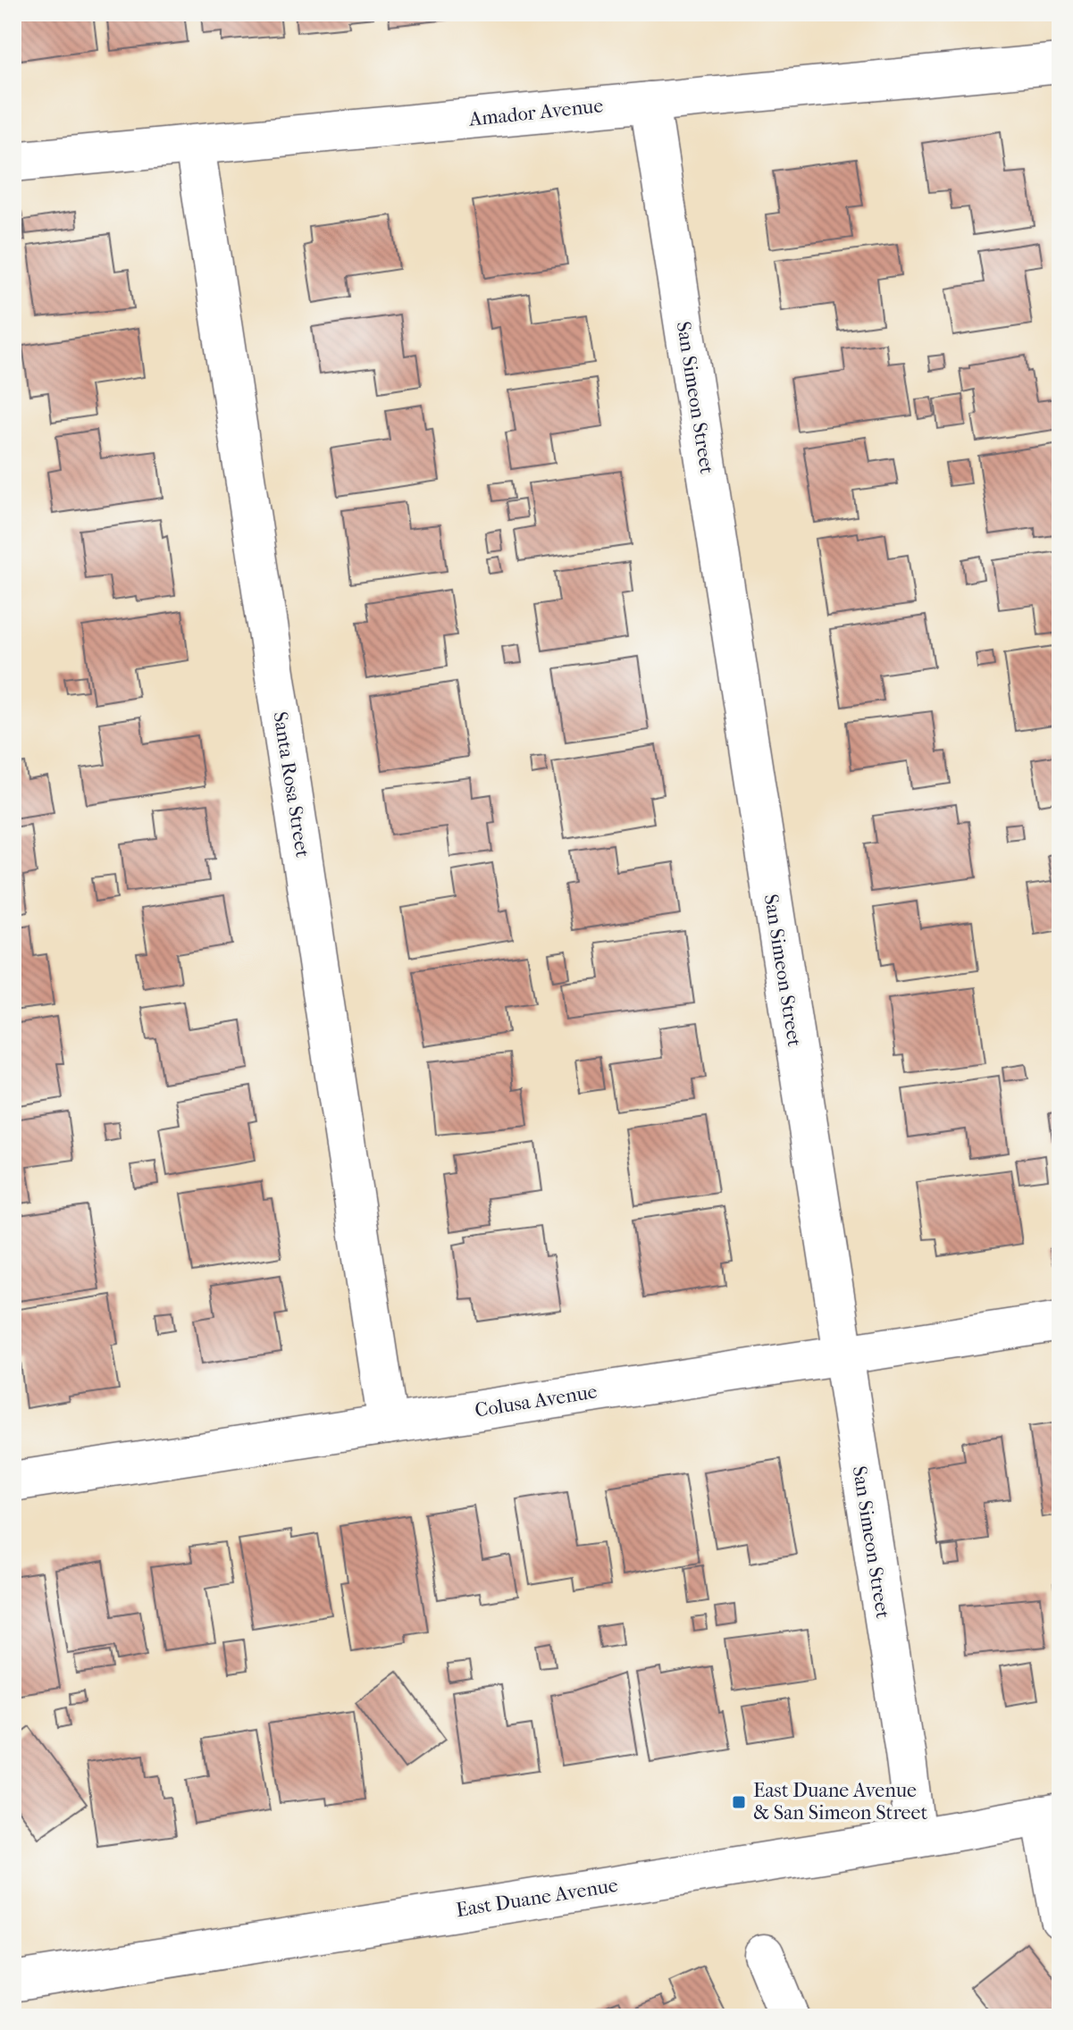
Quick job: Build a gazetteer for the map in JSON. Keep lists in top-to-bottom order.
{
  "streets": {
    "street": [
      "Amador Avenue",
      "San Simeon Street",
      "Santa Rosa Street",
      "Colusa Avenue",
      "East Duane Avenue"
    ]
  },
  "crossings": [
    ["Amador Avenue", "San Simeon Street"],
    ["Amador Avenue", "Santa Rosa Street"],
    ["San Simeon Street", "Colusa Avenue"],
    ["San Simeon Street", "East Duane Avenue"],
    ["Santa Rosa Street", "Colusa Avenue"]
  ],
  "places": {
    "transit": ["East Duane Avenue & San Simeon Street"]
  }
}
